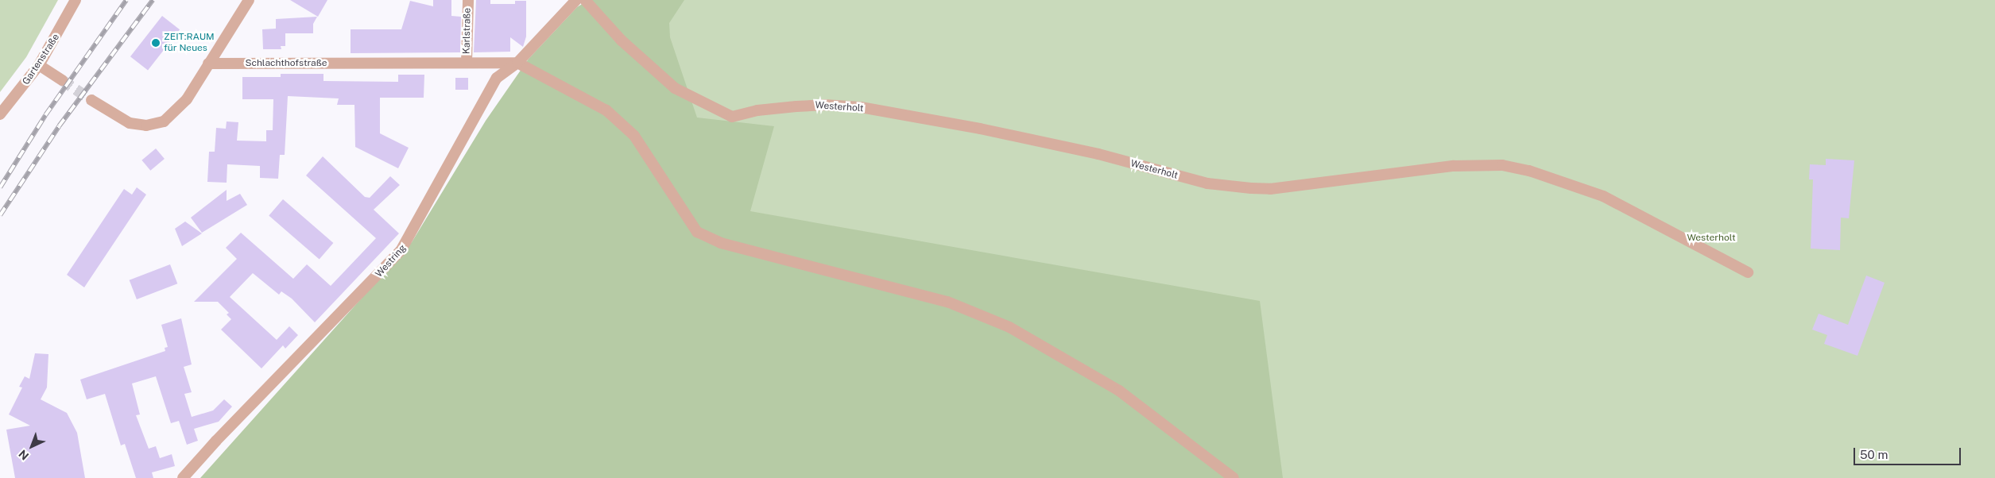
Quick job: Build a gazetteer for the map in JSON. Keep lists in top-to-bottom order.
{
  "streets": {
    "street": [
      "Karlstraße",
      "Gartenstraße",
      "Schlachthofstraße",
      "Westerholt",
      "Westring"
    ]
  },
  "crossings": [
    ["Karlstraße", "Schlachthofstraße"],
    ["Schlachthofstraße", "Westring"]
  ],
  "parks": ["Westerholt"],
  "places": ["ZEIT:RAUM für Neues"],
  "scale_bar": "50 m",
  "north": "bottom left"
}
